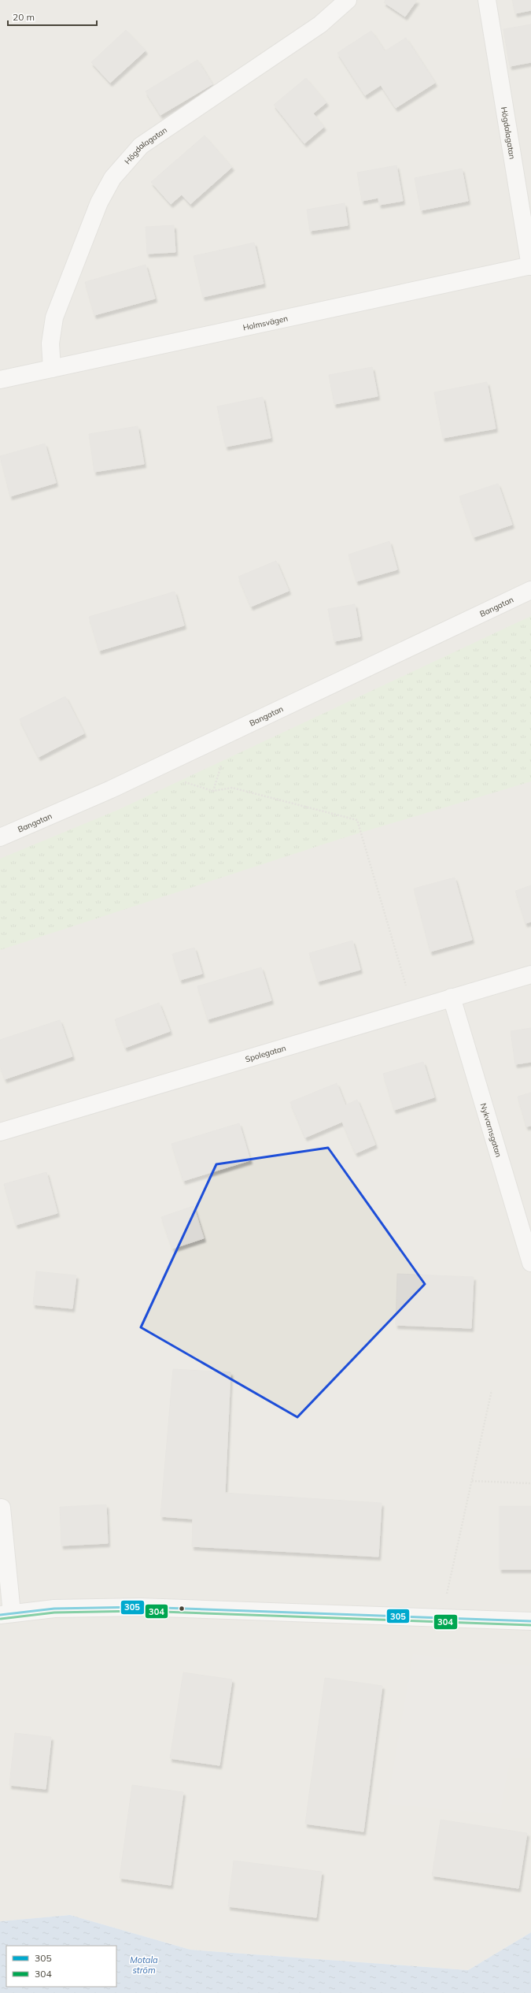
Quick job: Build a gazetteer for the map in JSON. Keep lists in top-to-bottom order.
{
  "streets": {
    "street": [
      "Högdalagatan",
      "Holmsvägen",
      "Bangatan",
      "Spolegatan",
      "Nykvarnsgatan"
    ]
  },
  "crossings": [
    ["Högdalagatan", "Holmsvägen"],
    ["Spolegatan", "Nykvarnsgatan"]
  ],
  "water": ["Motala ström"],
  "lines": ["transit line 305", "transit line 304"],
  "legend": ["305", "304"],
  "scale_bar": "20 m"
}
